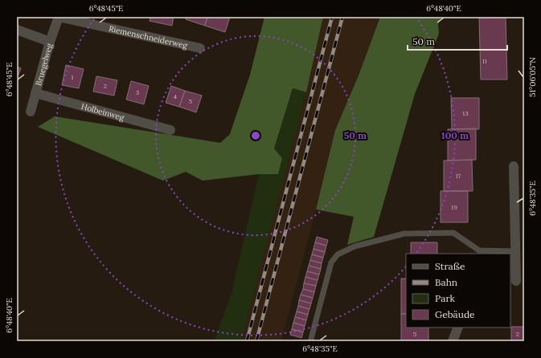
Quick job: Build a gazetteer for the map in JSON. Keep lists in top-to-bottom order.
{
  "streets": {
    "street": ["Riemenschneiderweg", "Bruegelweg", "Holbeinweg"]
  },
  "crossings": [
    ["Riemenschneiderweg", "Bruegelweg"],
    ["Bruegelweg", "Holbeinweg"]
  ],
  "house_numbers": [
    "11",
    "1",
    "2",
    "3",
    "4",
    "5",
    "13",
    "17",
    "19",
    "5",
    "2"
  ],
  "legend": [
    "Straße",
    "Bahn",
    "Park",
    "Gebäude"
  ],
  "scale_bar": "50 m",
  "coordinates": [
    "6°48'45\"E",
    "6°48'40\"E",
    "51°06'05\"N",
    "6°48'35\"E"
  ],
  "rings": ["50 m", "100 m"]
}
